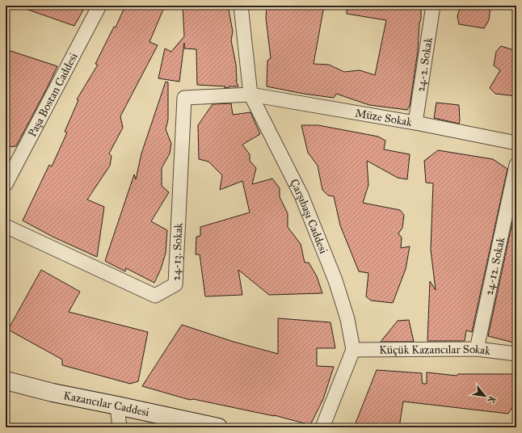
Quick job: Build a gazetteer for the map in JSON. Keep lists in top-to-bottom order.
{
  "streets": {
    "main road": ["Kazancılar Caddesi"],
    "street": [
      "24-2. Sokak",
      "Paşa Bostan Caddesi",
      "Müze Sokak",
      "Çarşıbaşı Caddesi",
      "24-13. Sokak",
      "24-12. Sokak",
      "Küçük Kazancılar Sokak"
    ]
  },
  "crossings": [
    ["24-2. Sokak", "Müze Sokak"],
    ["Müze Sokak", "Çarşıbaşı Caddesi"],
    ["Müze Sokak", "24-13. Sokak"],
    ["Çarşıbaşı Caddesi", "24-13. Sokak"],
    ["Çarşıbaşı Caddesi", "Küçük Kazancılar Sokak"],
    ["24-12. Sokak", "Küçük Kazancılar Sokak"]
  ],
  "north": "bottom right"
}
